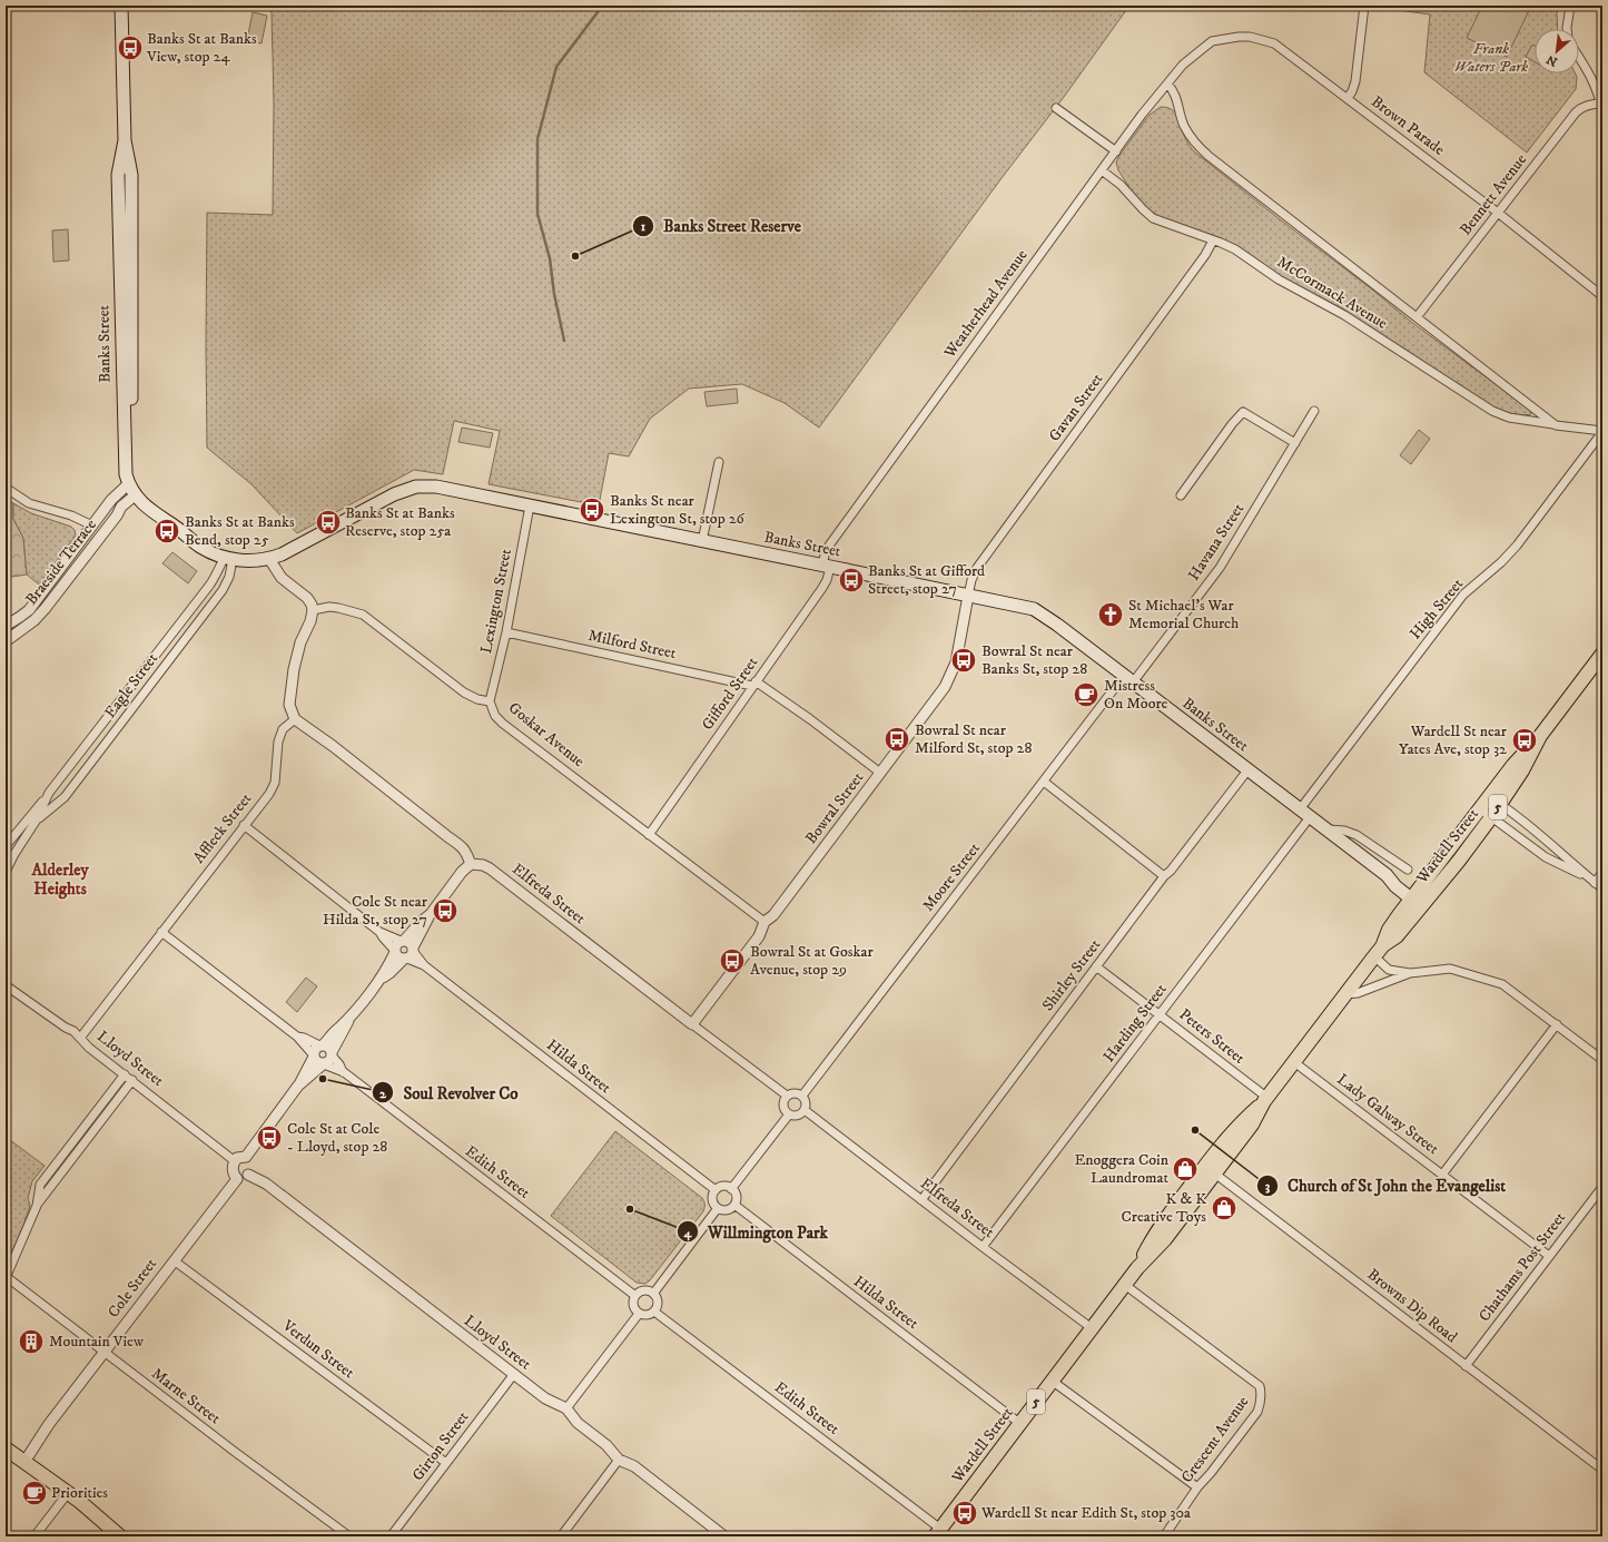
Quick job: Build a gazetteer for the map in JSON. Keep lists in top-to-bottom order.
{
  "streets": {
    "main road": ["Banks Street", "5", "Wardell Street"],
    "street": [
      "Brown Parade",
      "Bennett Avenue",
      "McCormack Avenue",
      "Weatherhead Avenue",
      "Gavan Street",
      "Havana Street",
      "Braeside Terrace",
      "Lexington Street",
      "High Street",
      "Milford Street",
      "Eagle Street",
      "Gifford Street",
      "Goskar Avenue",
      "Bowral Street",
      "Affleck Street",
      "Moore Street",
      "Elfreda Street",
      "Shirley Street",
      "Harding Street",
      "Peters Street",
      "Lloyd Street",
      "Hilda Street",
      "Lady Galway Street",
      "Edith Street",
      "Chathams Post Street",
      "Cole Street",
      "Browns Dip Road",
      "Verdun Street",
      "Marne Street",
      "Crescent Avenue",
      "Girton Street"
    ]
  },
  "crossings": [
    ["Brown Parade", "Bennett Avenue"],
    ["Brown Parade", "Weatherhead Avenue"],
    ["Bennett Avenue", "McCormack Avenue"],
    ["McCormack Avenue", "Weatherhead Avenue"],
    ["McCormack Avenue", "Gavan Street"],
    ["McCormack Avenue", "High Street"],
    ["Weatherhead Avenue", "Banks Street"],
    ["Weatherhead Avenue", "Gifford Street"],
    ["Banks Street", "Gavan Street"],
    ["Banks Street", "Havana Street"],
    ["Banks Street", "Braeside Terrace"],
    ["Banks Street", "Lexington Street"],
    ["Banks Street", "High Street"],
    ["Banks Street", "Eagle Street"],
    ["Banks Street", "Gifford Street"],
    ["Banks Street", "Bowral Street"],
    ["Banks Street", "Wardell Street"],
    ["Banks Street", "Moore Street"],
    ["Banks Street", "Shirley Street"],
    ["Banks Street", "Harding Street"],
    ["Gavan Street", "Bowral Street"],
    ["Havana Street", "Moore Street"],
    ["Lexington Street", "Milford Street"],
    ["Lexington Street", "Goskar Avenue"],
    ["High Street", "Harding Street"],
    ["Milford Street", "Gifford Street"],
    ["Milford Street", "Bowral Street"],
    ["Gifford Street", "Goskar Avenue"],
    ["Goskar Avenue", "Bowral Street"],
    ["Bowral Street", "Elfreda Street"],
    ["Affleck Street", "Lloyd Street"],
    ["Wardell Street", "Elfreda Street"],
    ["Wardell Street", "Peters Street"],
    ["Wardell Street", "Hilda Street"],
    ["Wardell Street", "Lady Galway Street"],
    ["Wardell Street", "Edith Street"],
    ["Wardell Street", "Browns Dip Road"],
    ["Wardell Street", "Crescent Avenue"],
    ["Moore Street", "Elfreda Street"],
    ["Elfreda Street", "Shirley Street"],
    ["Elfreda Street", "Harding Street"],
    ["Shirley Street", "Peters Street"],
    ["Harding Street", "Peters Street"],
    ["Lloyd Street", "Cole Street"],
    ["Lloyd Street", "Girton Street"],
    ["Lady Galway Street", "Chathams Post Street"],
    ["Chathams Post Street", "Browns Dip Road"],
    ["Cole Street", "Verdun Street"],
    ["Cole Street", "Marne Street"],
    ["Verdun Street", "Girton Street"]
  ],
  "districts": ["Alderley Heights"],
  "parks": ["Frank Waters Park"],
  "places": {
    "bus stop": [
      "Banks St at Banks View, stop 24",
      "Banks St near Lexington St, stop 26",
      "Banks St at Banks Reserve, stop 25a",
      "Banks St at Banks Bend, stop 25",
      "Banks St at Gifford Street, stop 27",
      "Bowral St near Banks St, stop 28",
      "Bowral St near Milford St, stop 28",
      "Wardell St near Yates Ave, stop 32",
      "Cole St near Hilda St, stop 27",
      "Bowral St at Goskar Avenue, stop 29",
      "Cole St at Cole - Lloyd, stop 28",
      "Wardell St near Edith St, stop 30a"
    ],
    "other": [
      "Banks Street Reserve",
      "Soul Revolver Co",
      "Church of St John the Evangelist",
      "Willmington Park"
    ],
    "church": ["St Michael's War Memorial Church"],
    "cafe": ["Mistress On Moore", "Priorities"],
    "shop": ["Enoggera Coin Laundromat", "K & K Creative Toys"],
    "building": ["Mountain View"]
  },
  "north": "bottom left"
}
